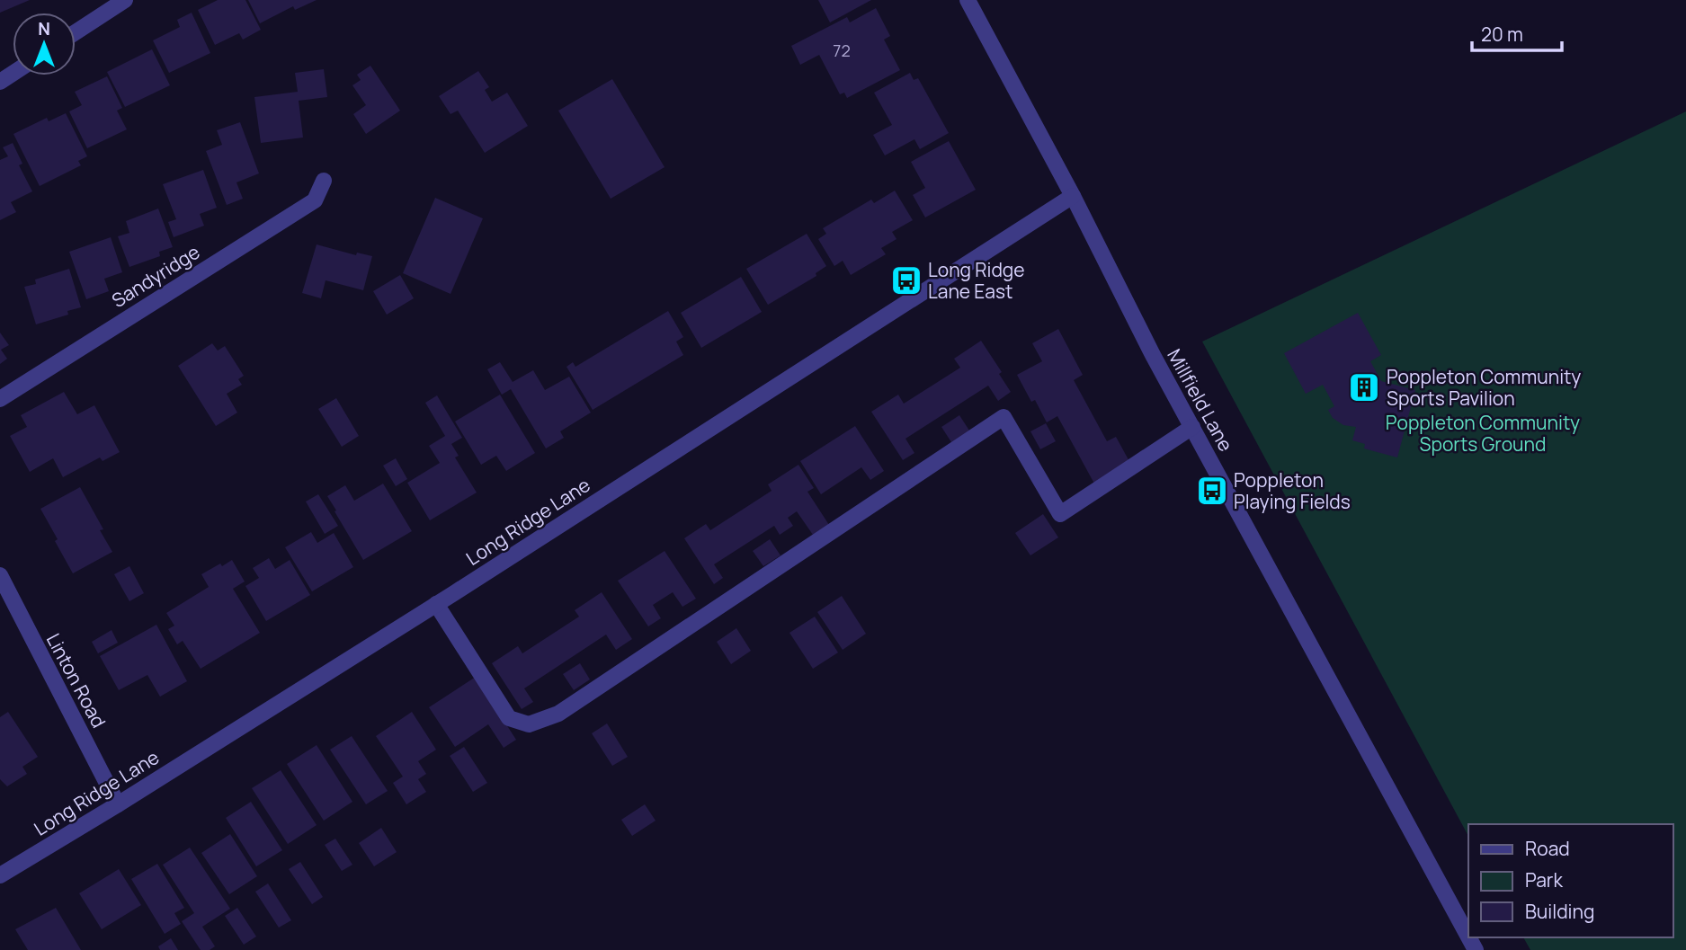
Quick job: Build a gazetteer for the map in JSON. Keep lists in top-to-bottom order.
{
  "streets": {
    "street": [
      "Sandyridge",
      "Millfield Lane",
      "Long Ridge Lane",
      "Linton Road"
    ]
  },
  "crossings": [
    ["Millfield Lane", "Long Ridge Lane"],
    ["Long Ridge Lane", "Linton Road"]
  ],
  "parks": ["Poppleton Community Sports Ground"],
  "places": {
    "bus stop": ["Long Ridge Lane East", "Poppleton Playing Fields"],
    "building": ["Poppleton Community Sports Pavilion"]
  },
  "house_numbers": ["72"],
  "legend": ["Road", "Park", "Building"],
  "scale_bar": "20 m",
  "north": "top"
}
